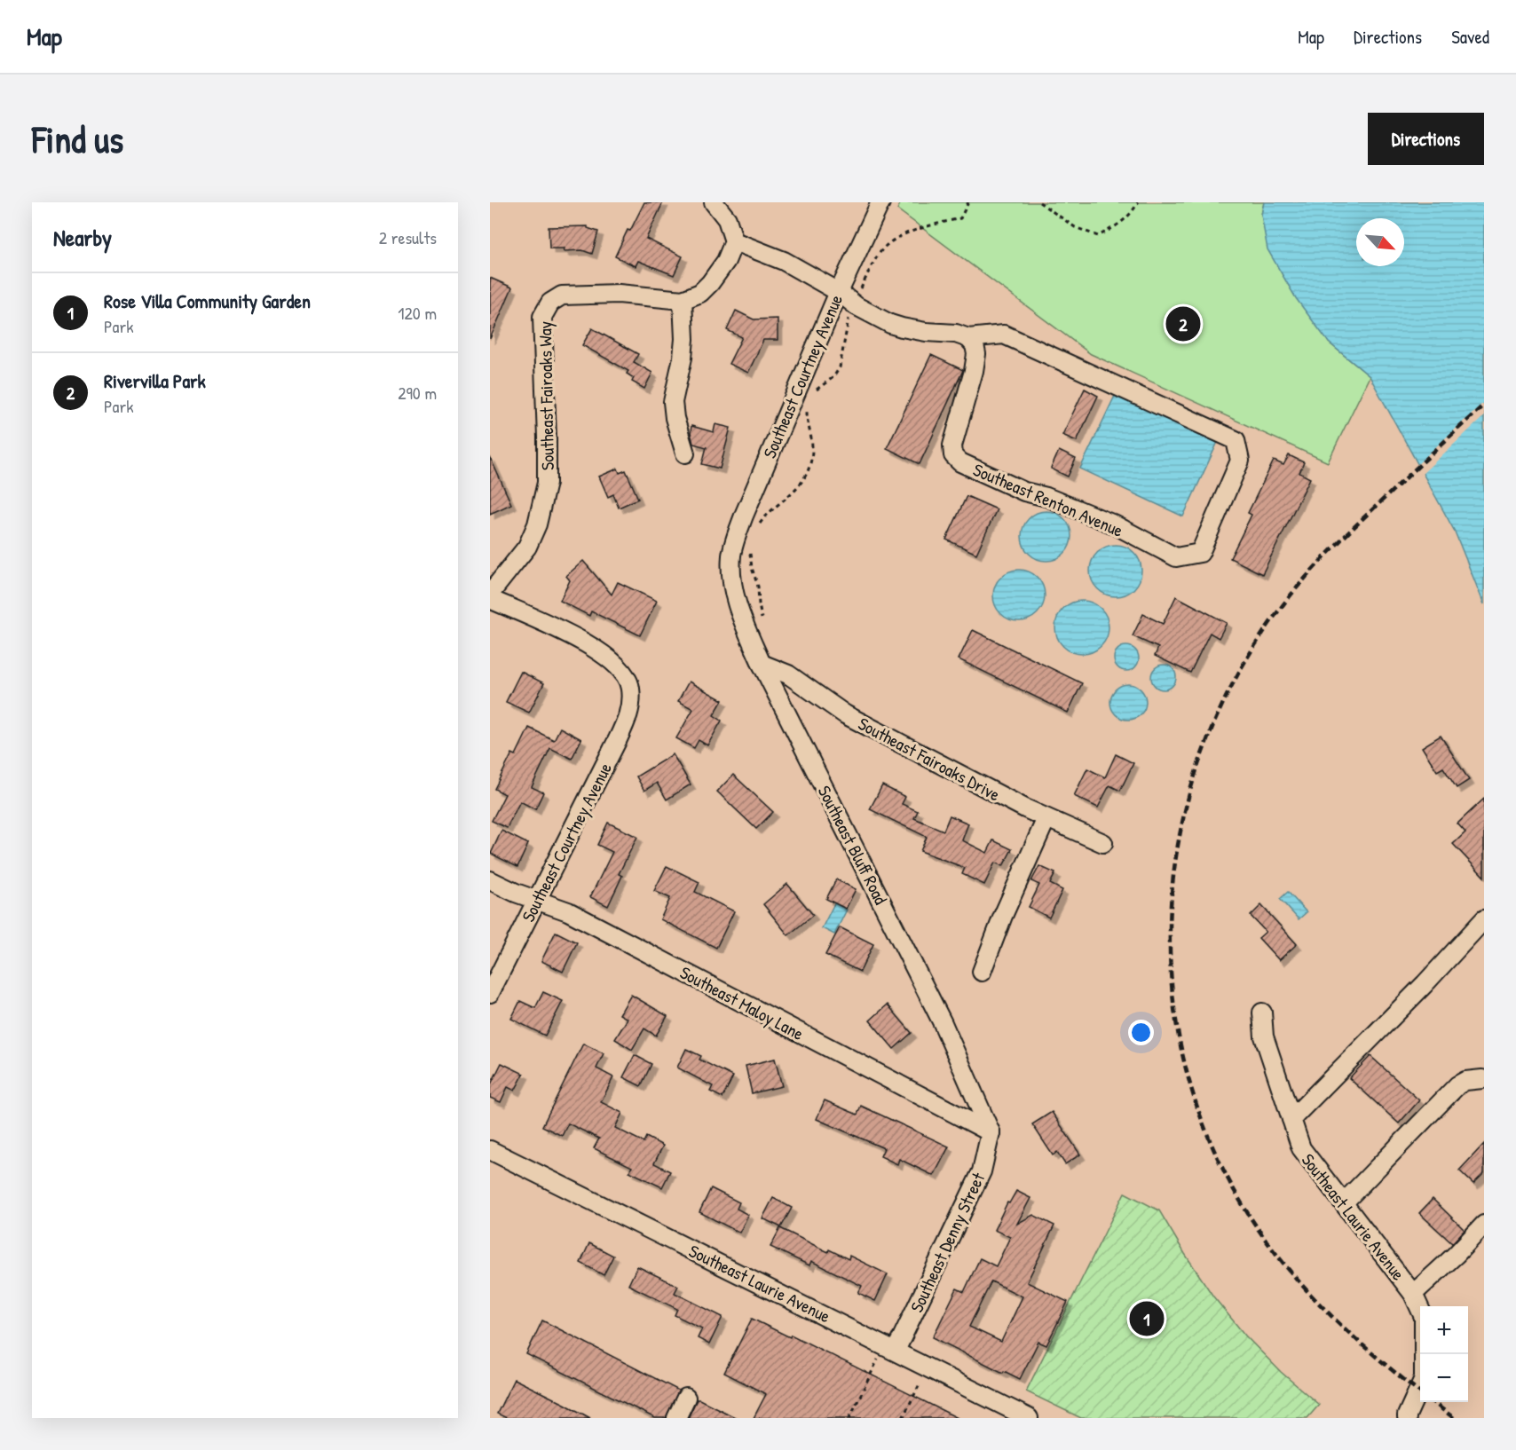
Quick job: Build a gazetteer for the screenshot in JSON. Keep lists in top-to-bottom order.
{
  "streets": {
    "street": [
      "Southeast Courtney Avenue",
      "Southeast Fairoaks Way",
      "Southeast Renton Avenue",
      "Southeast Fairoaks Drive",
      "Southeast Bluff Road",
      "Southeast Maloy Lane",
      "Southeast Laurie Avenue",
      "Southeast Denny Street"
    ]
  },
  "crossings": [
    ["Southeast Courtney Avenue", "Southeast Bluff Road"],
    ["Southeast Courtney Avenue", "Southeast Maloy Lane"],
    ["Southeast Fairoaks Drive", "Southeast Bluff Road"],
    ["Southeast Bluff Road", "Southeast Maloy Lane"],
    ["Southeast Bluff Road", "Southeast Denny Street"],
    ["Southeast Maloy Lane", "Southeast Denny Street"],
    ["Southeast Laurie Avenue", "Southeast Denny Street"]
  ],
  "north": "bottom right",
  "page": {
    "header": "Map",
    "nav": ["Map", "Directions", "Saved"],
    "buttons": "Directions",
    "title": "Find us",
    "heading": ["Nearby", "2 results"],
    "list": [
      {
        "mark": "1",
        "name": "Rose Villa Community Garden",
        "note": "Park",
        "value": "120 m"
      },
      {
        "mark": "2",
        "name": "Rivervilla Park",
        "note": "Park",
        "value": "290 m"
      }
    ],
    "pins": ["2", "1"],
    "map_buttons": ["+", "−"]
  }
}
